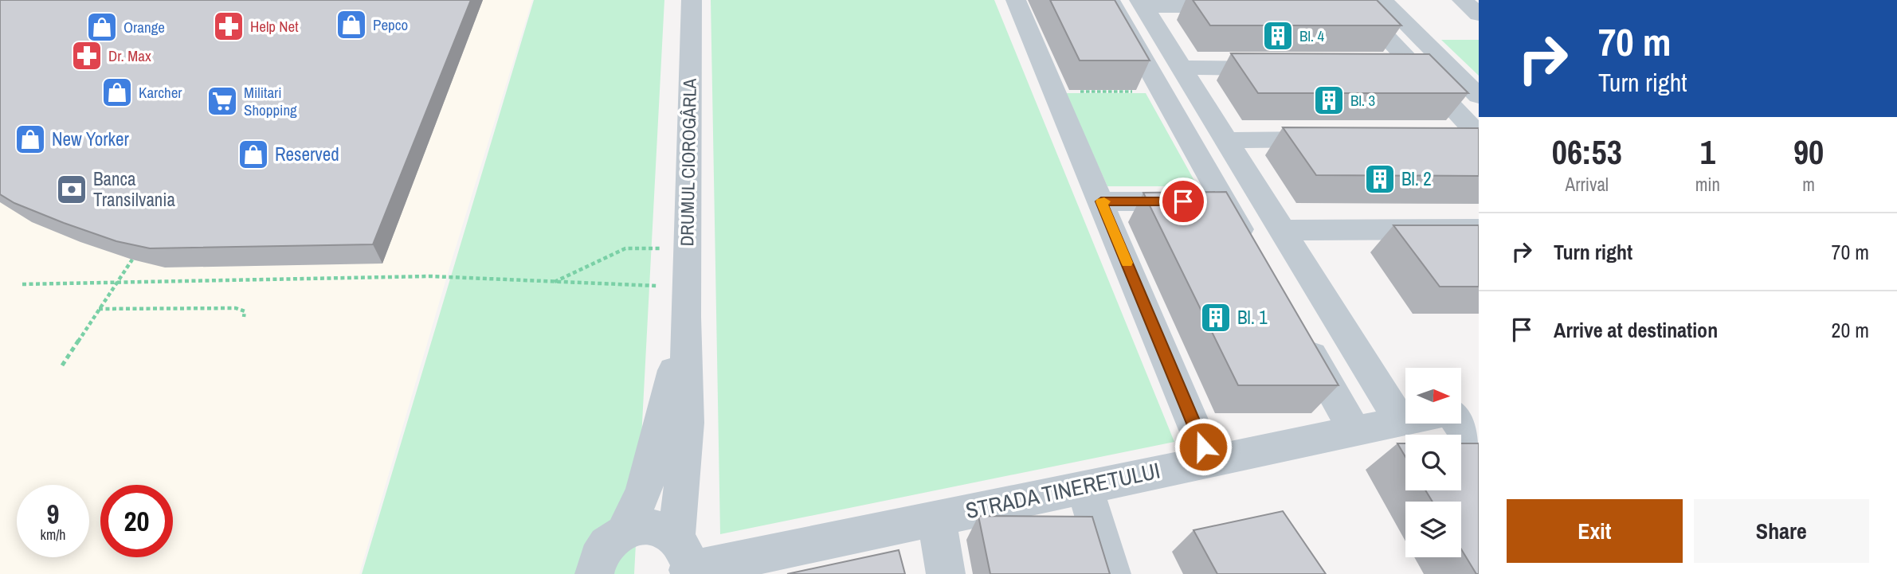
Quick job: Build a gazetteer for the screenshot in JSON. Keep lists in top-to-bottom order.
{
  "streets": {
    "street": ["DRUMUL CIOROGÂRLA", "STRADA TINERETULUI"]
  },
  "crossings": [
    ["DRUMUL CIOROGÂRLA", "STRADA TINERETULUI"]
  ],
  "places": {
    "shop": [
      "Pepco",
      "Orange",
      "Karcher",
      "New Yorker",
      "Reserved"
    ],
    "pharmacy": ["Help Net", "Dr. Max"],
    "building": [
      "Bl. 4",
      "Bl. 3",
      "Bl. 2",
      "Bl. 1"
    ],
    "supermarket": ["Militari Shopping"],
    "bank": ["Banca Transilvania"]
  },
  "north": "right",
  "page": {
    "turn": ["70 m", "Turn right"],
    "eta": [
      "06:53",
      "Arrival",
      "1",
      "min",
      "90",
      "m"
    ],
    "list": [
      {
        "name": "Turn right",
        "value": "70 m"
      },
      {
        "name": "Arrive at destination",
        "value": "20 m"
      }
    ],
    "speed": "9 km/h",
    "limit": "20",
    "buttons": ["Exit", "Share"]
  }
}
